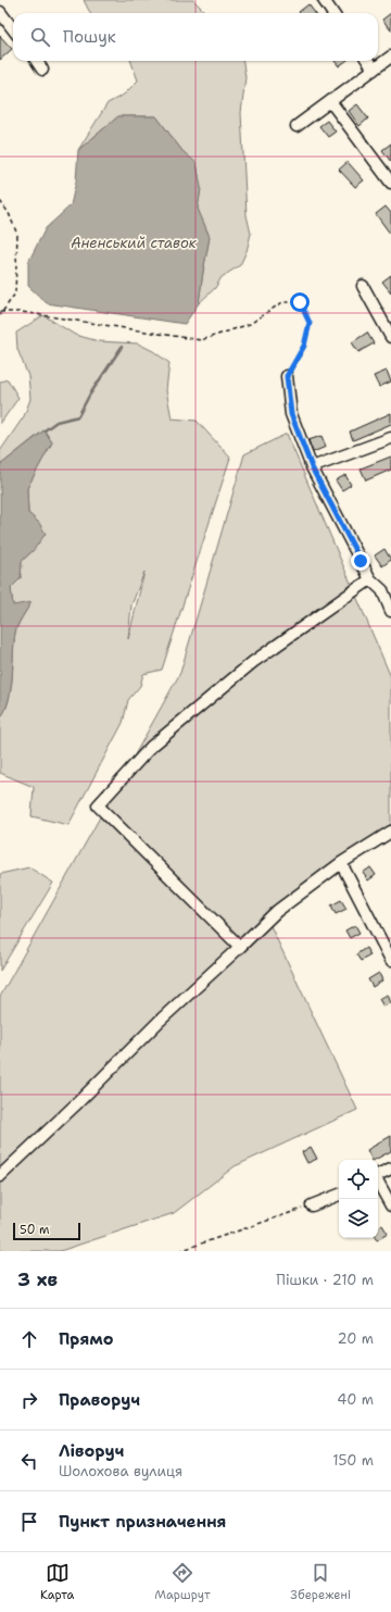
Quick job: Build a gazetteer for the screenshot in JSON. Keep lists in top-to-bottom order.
{
  "water": ["Аненський ставок"],
  "scale_bar": "50 m",
  "page": {
    "search": "Пошук",
    "scale": "50 m",
    "heading": ["3 хв", "Пішки · 210 m"],
    "list": [
      ["Прямо", "20 m"],
      ["Праворуч", "40 m"],
      ["Ліворуч", "Шолохова вулиця", "150 m"],
      "Пункт призначення"
    ],
    "nav": ["Карта", "Маршрут", "Збережені"]
  }
}
